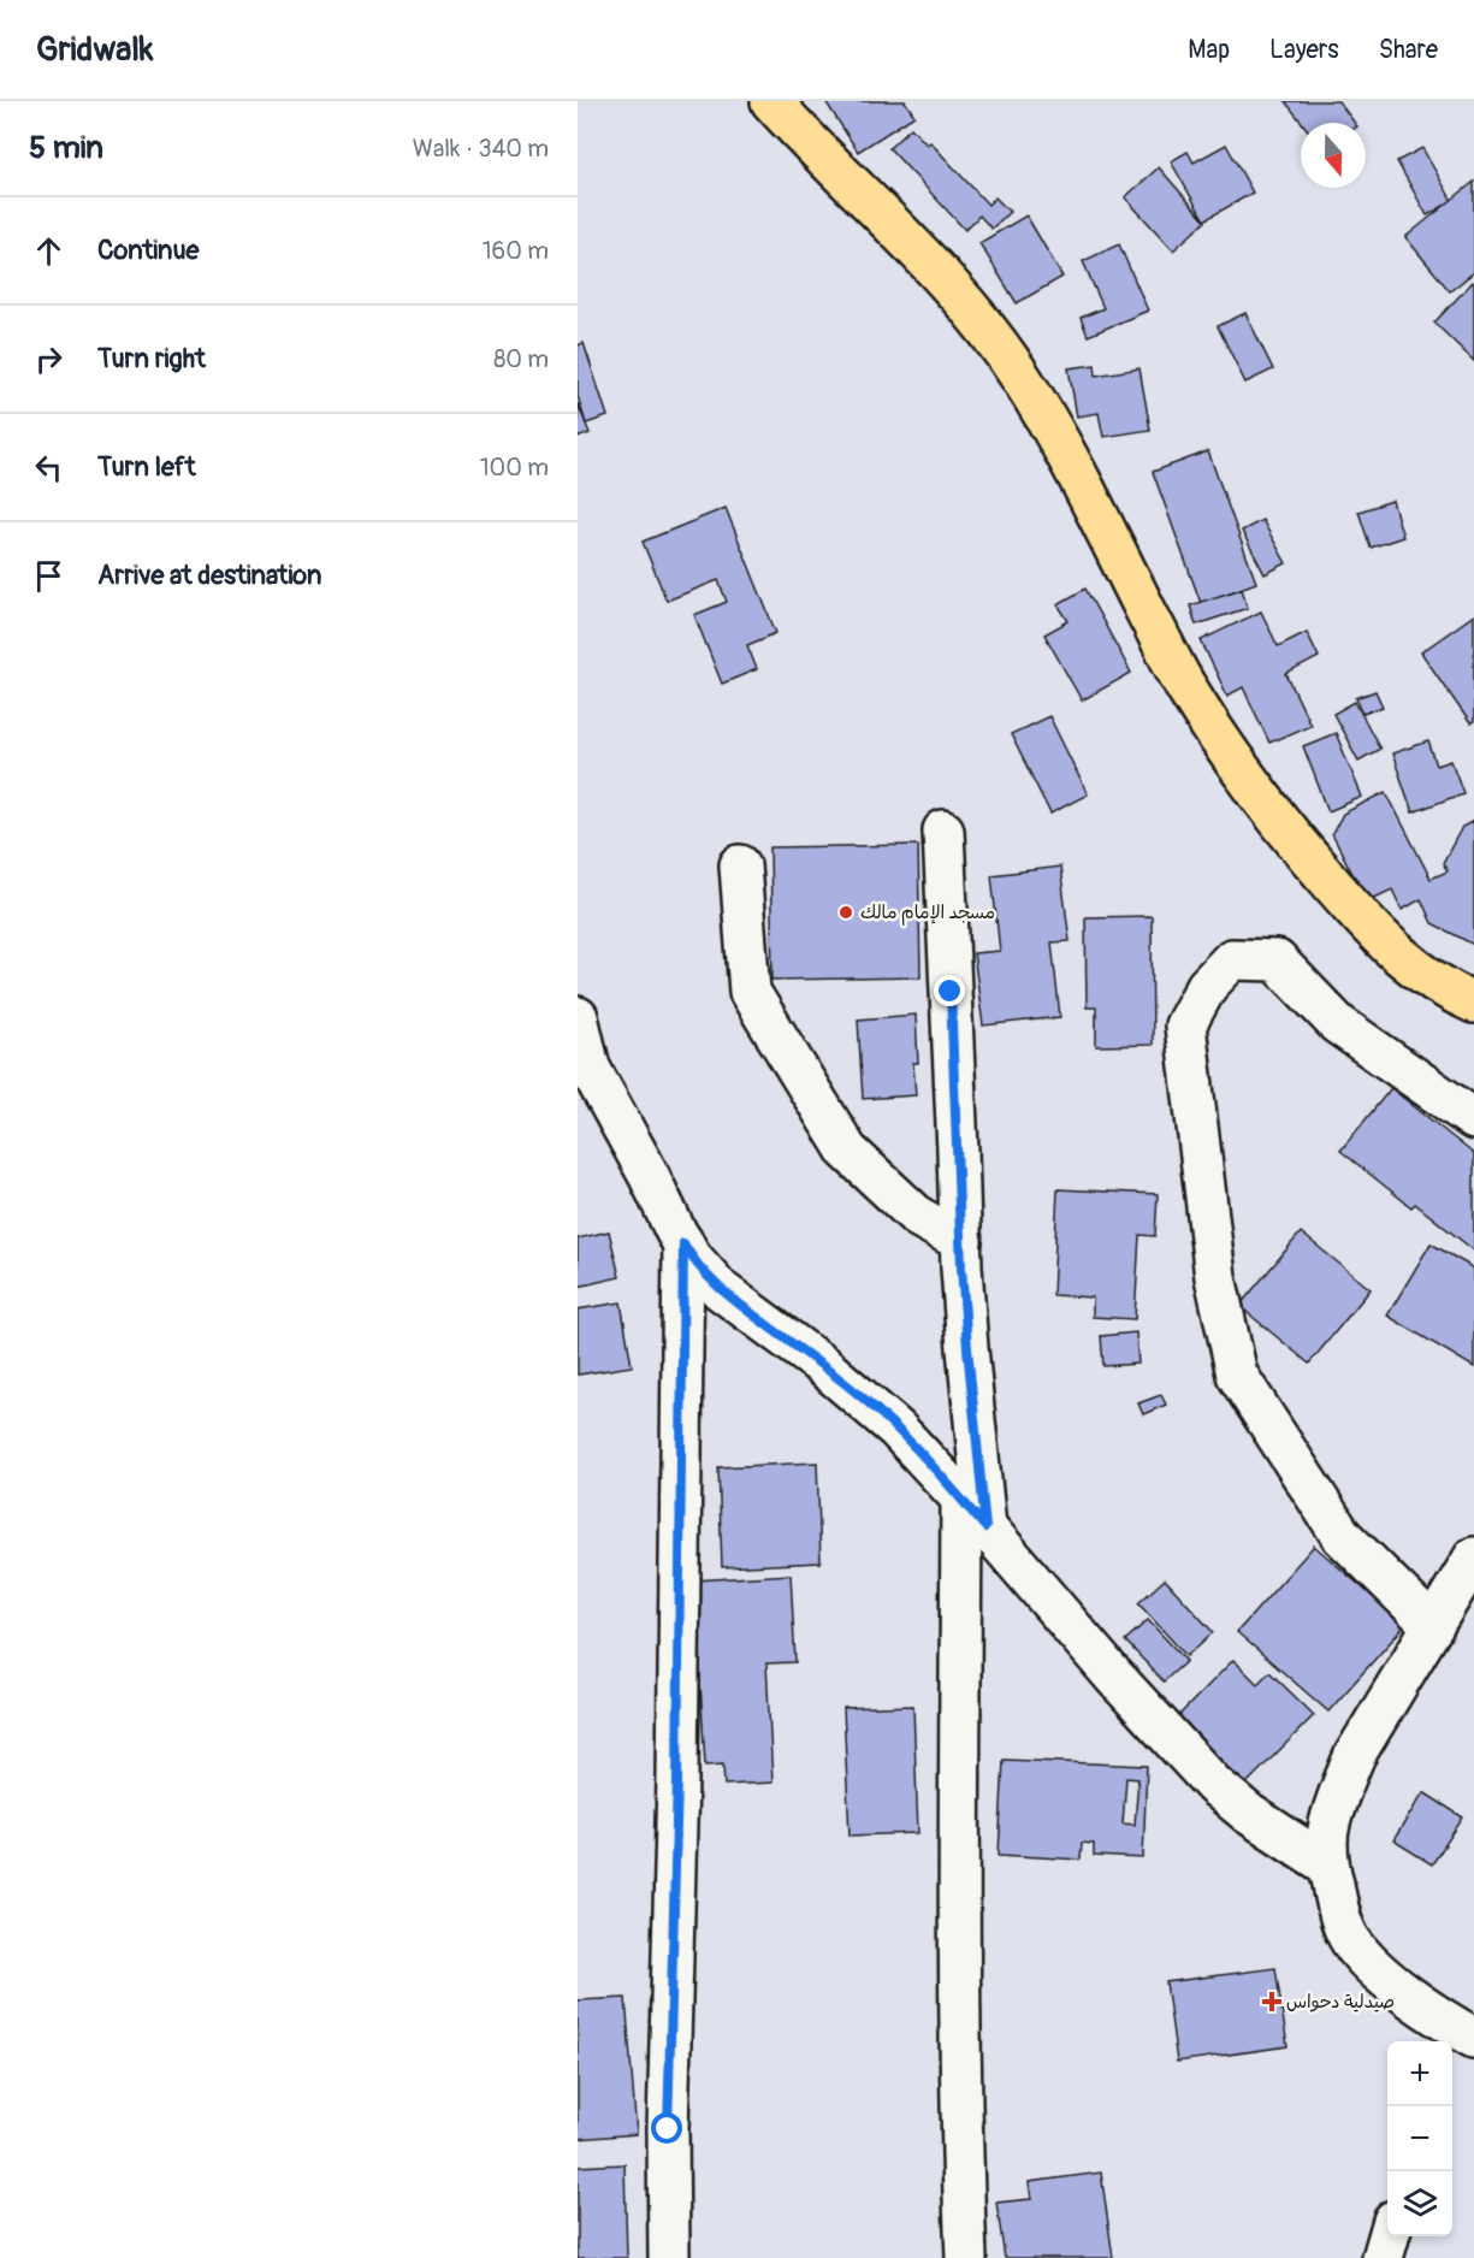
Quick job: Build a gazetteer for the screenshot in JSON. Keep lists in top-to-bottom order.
{
  "places": {
    "other": ["مسجد الإمام مالك"],
    "health": ["صيدلية دحواس"]
  },
  "north": "bottom",
  "page": {
    "header": "Gridwalk",
    "nav": ["Map", "Layers", "Share"],
    "heading": ["5 min", "Walk · 340 m"],
    "list": [
      ["Continue", "160 m"],
      ["Turn right", "80 m"],
      ["Turn left", "100 m"],
      "Arrive at destination"
    ],
    "map_buttons": ["+", "−"]
  }
}
